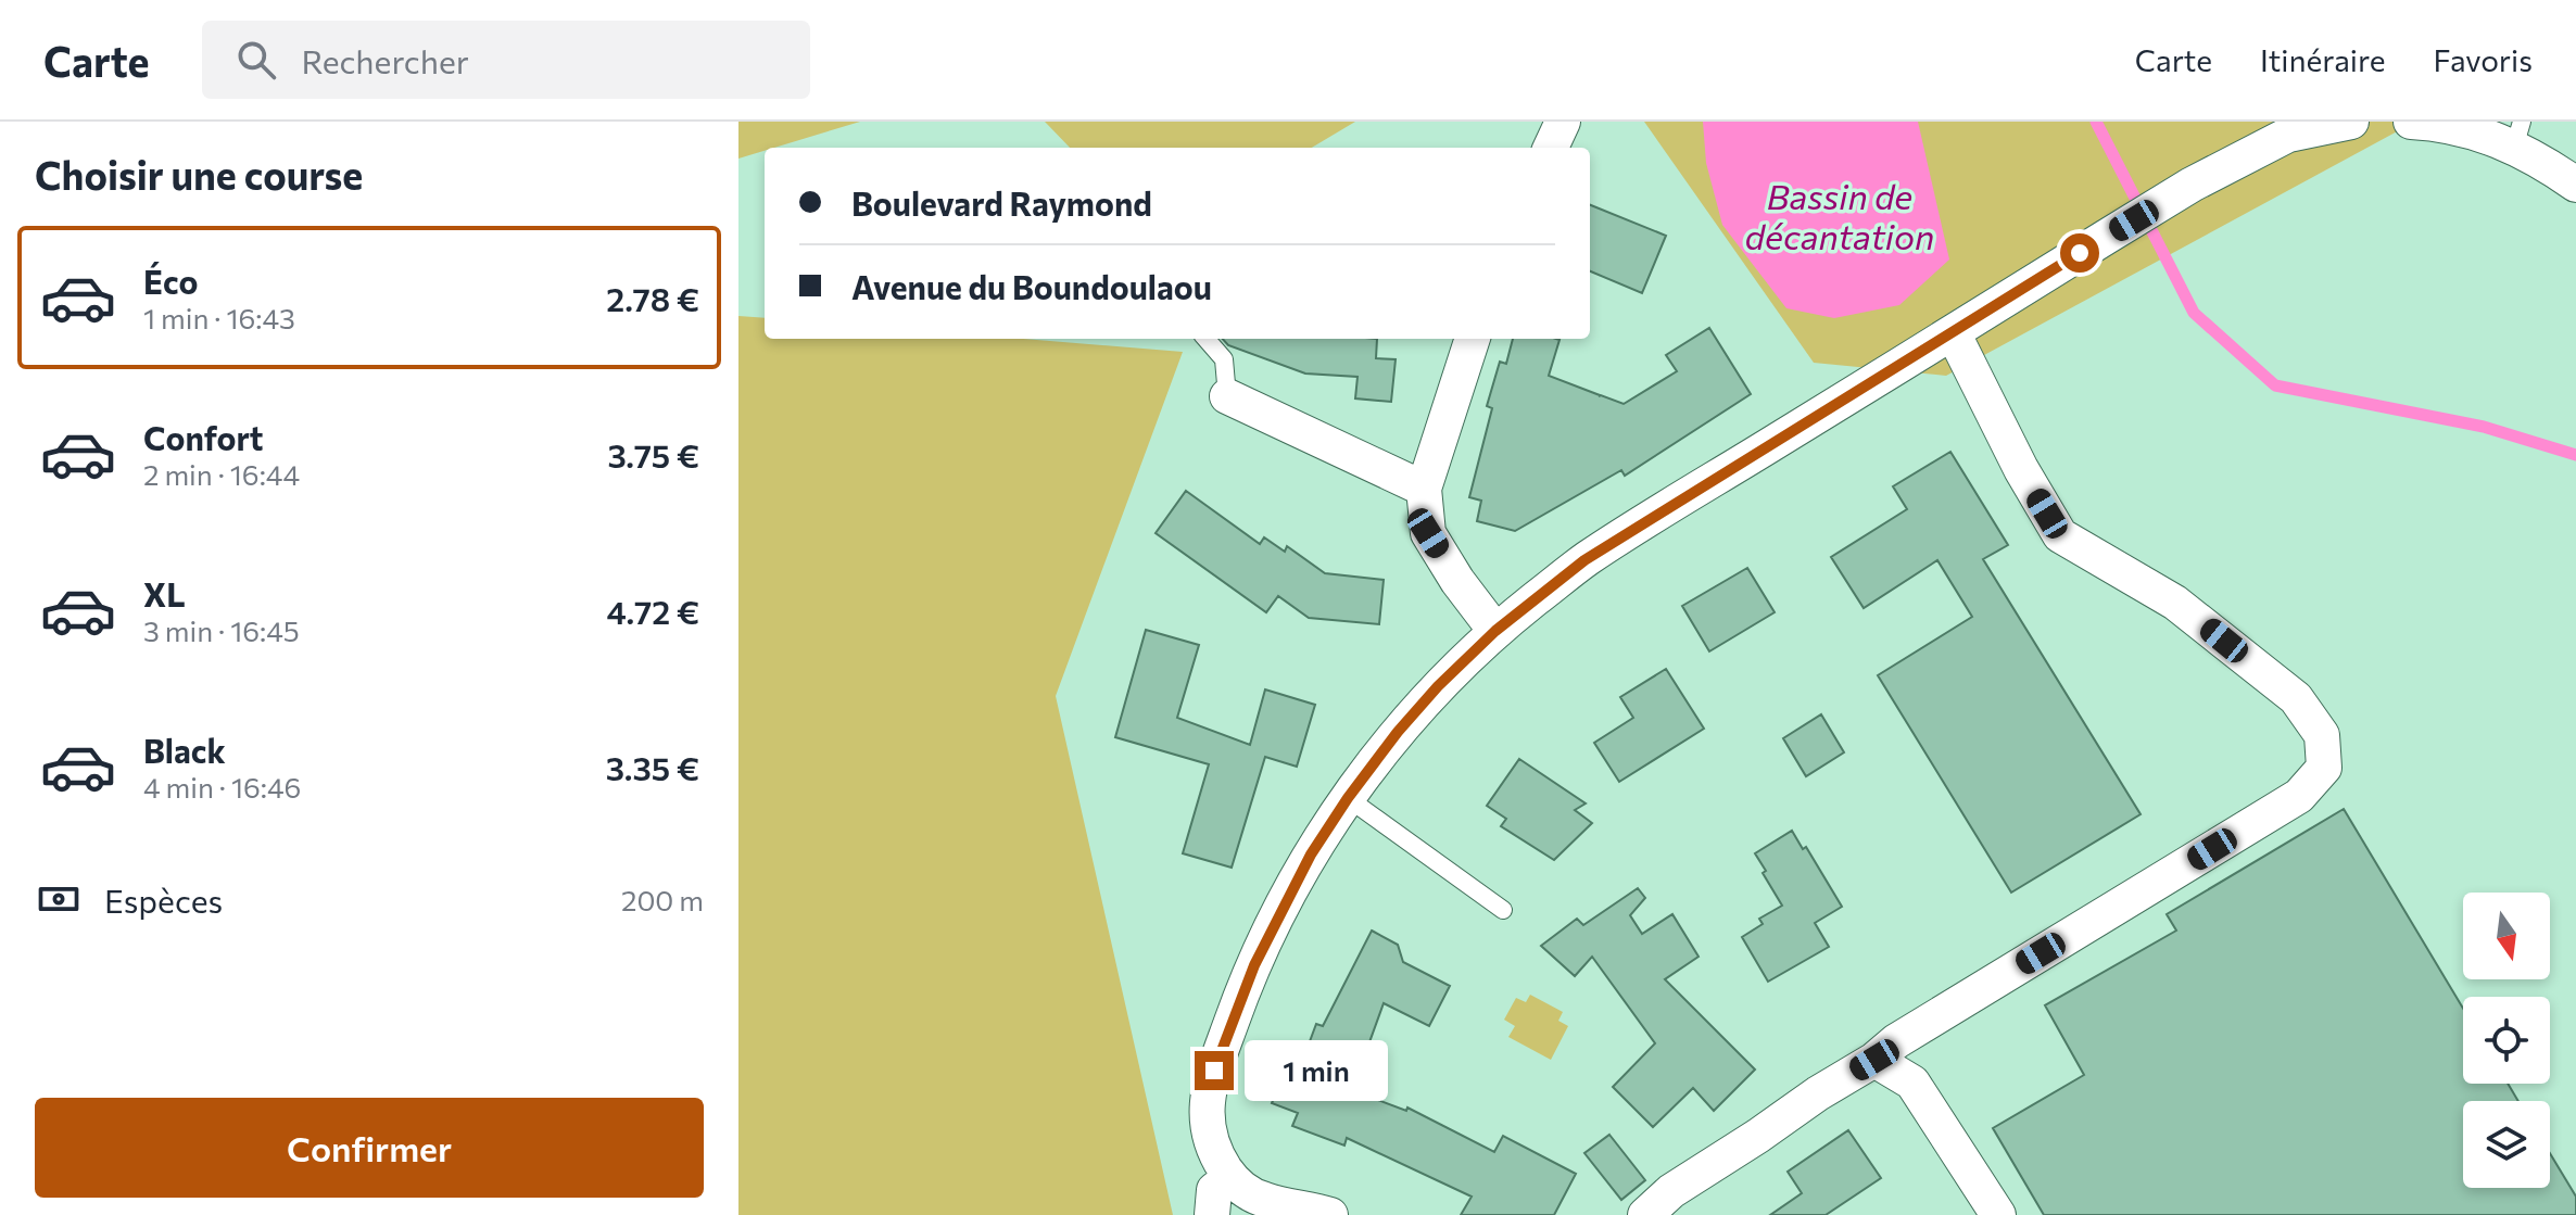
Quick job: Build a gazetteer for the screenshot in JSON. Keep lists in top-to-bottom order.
{
  "water": ["Bassin de décantation"],
  "north": "bottom",
  "page": {
    "header": "Carte",
    "search": "Rechercher",
    "nav": ["Carte", "Itinéraire", "Favoris"],
    "heading": "Choisir une course",
    "banner": ["Boulevard Raymond", "Avenue du Boundoulaou"],
    "list": [
      {
        "name": "Éco",
        "note": "1 min · 16:43",
        "value": "2.78 €"
      },
      {
        "name": "Confort",
        "note": "2 min · 16:44",
        "value": "3.75 €"
      },
      {
        "name": "XL",
        "note": "3 min · 16:45",
        "value": "4.72 €"
      },
      {
        "name": "Black",
        "note": "4 min · 16:46",
        "value": "3.35 €"
      }
    ],
    "pay": ["Espèces", "200 m"],
    "bubble": "1 min",
    "buttons": "Confirmer"
  }
}
